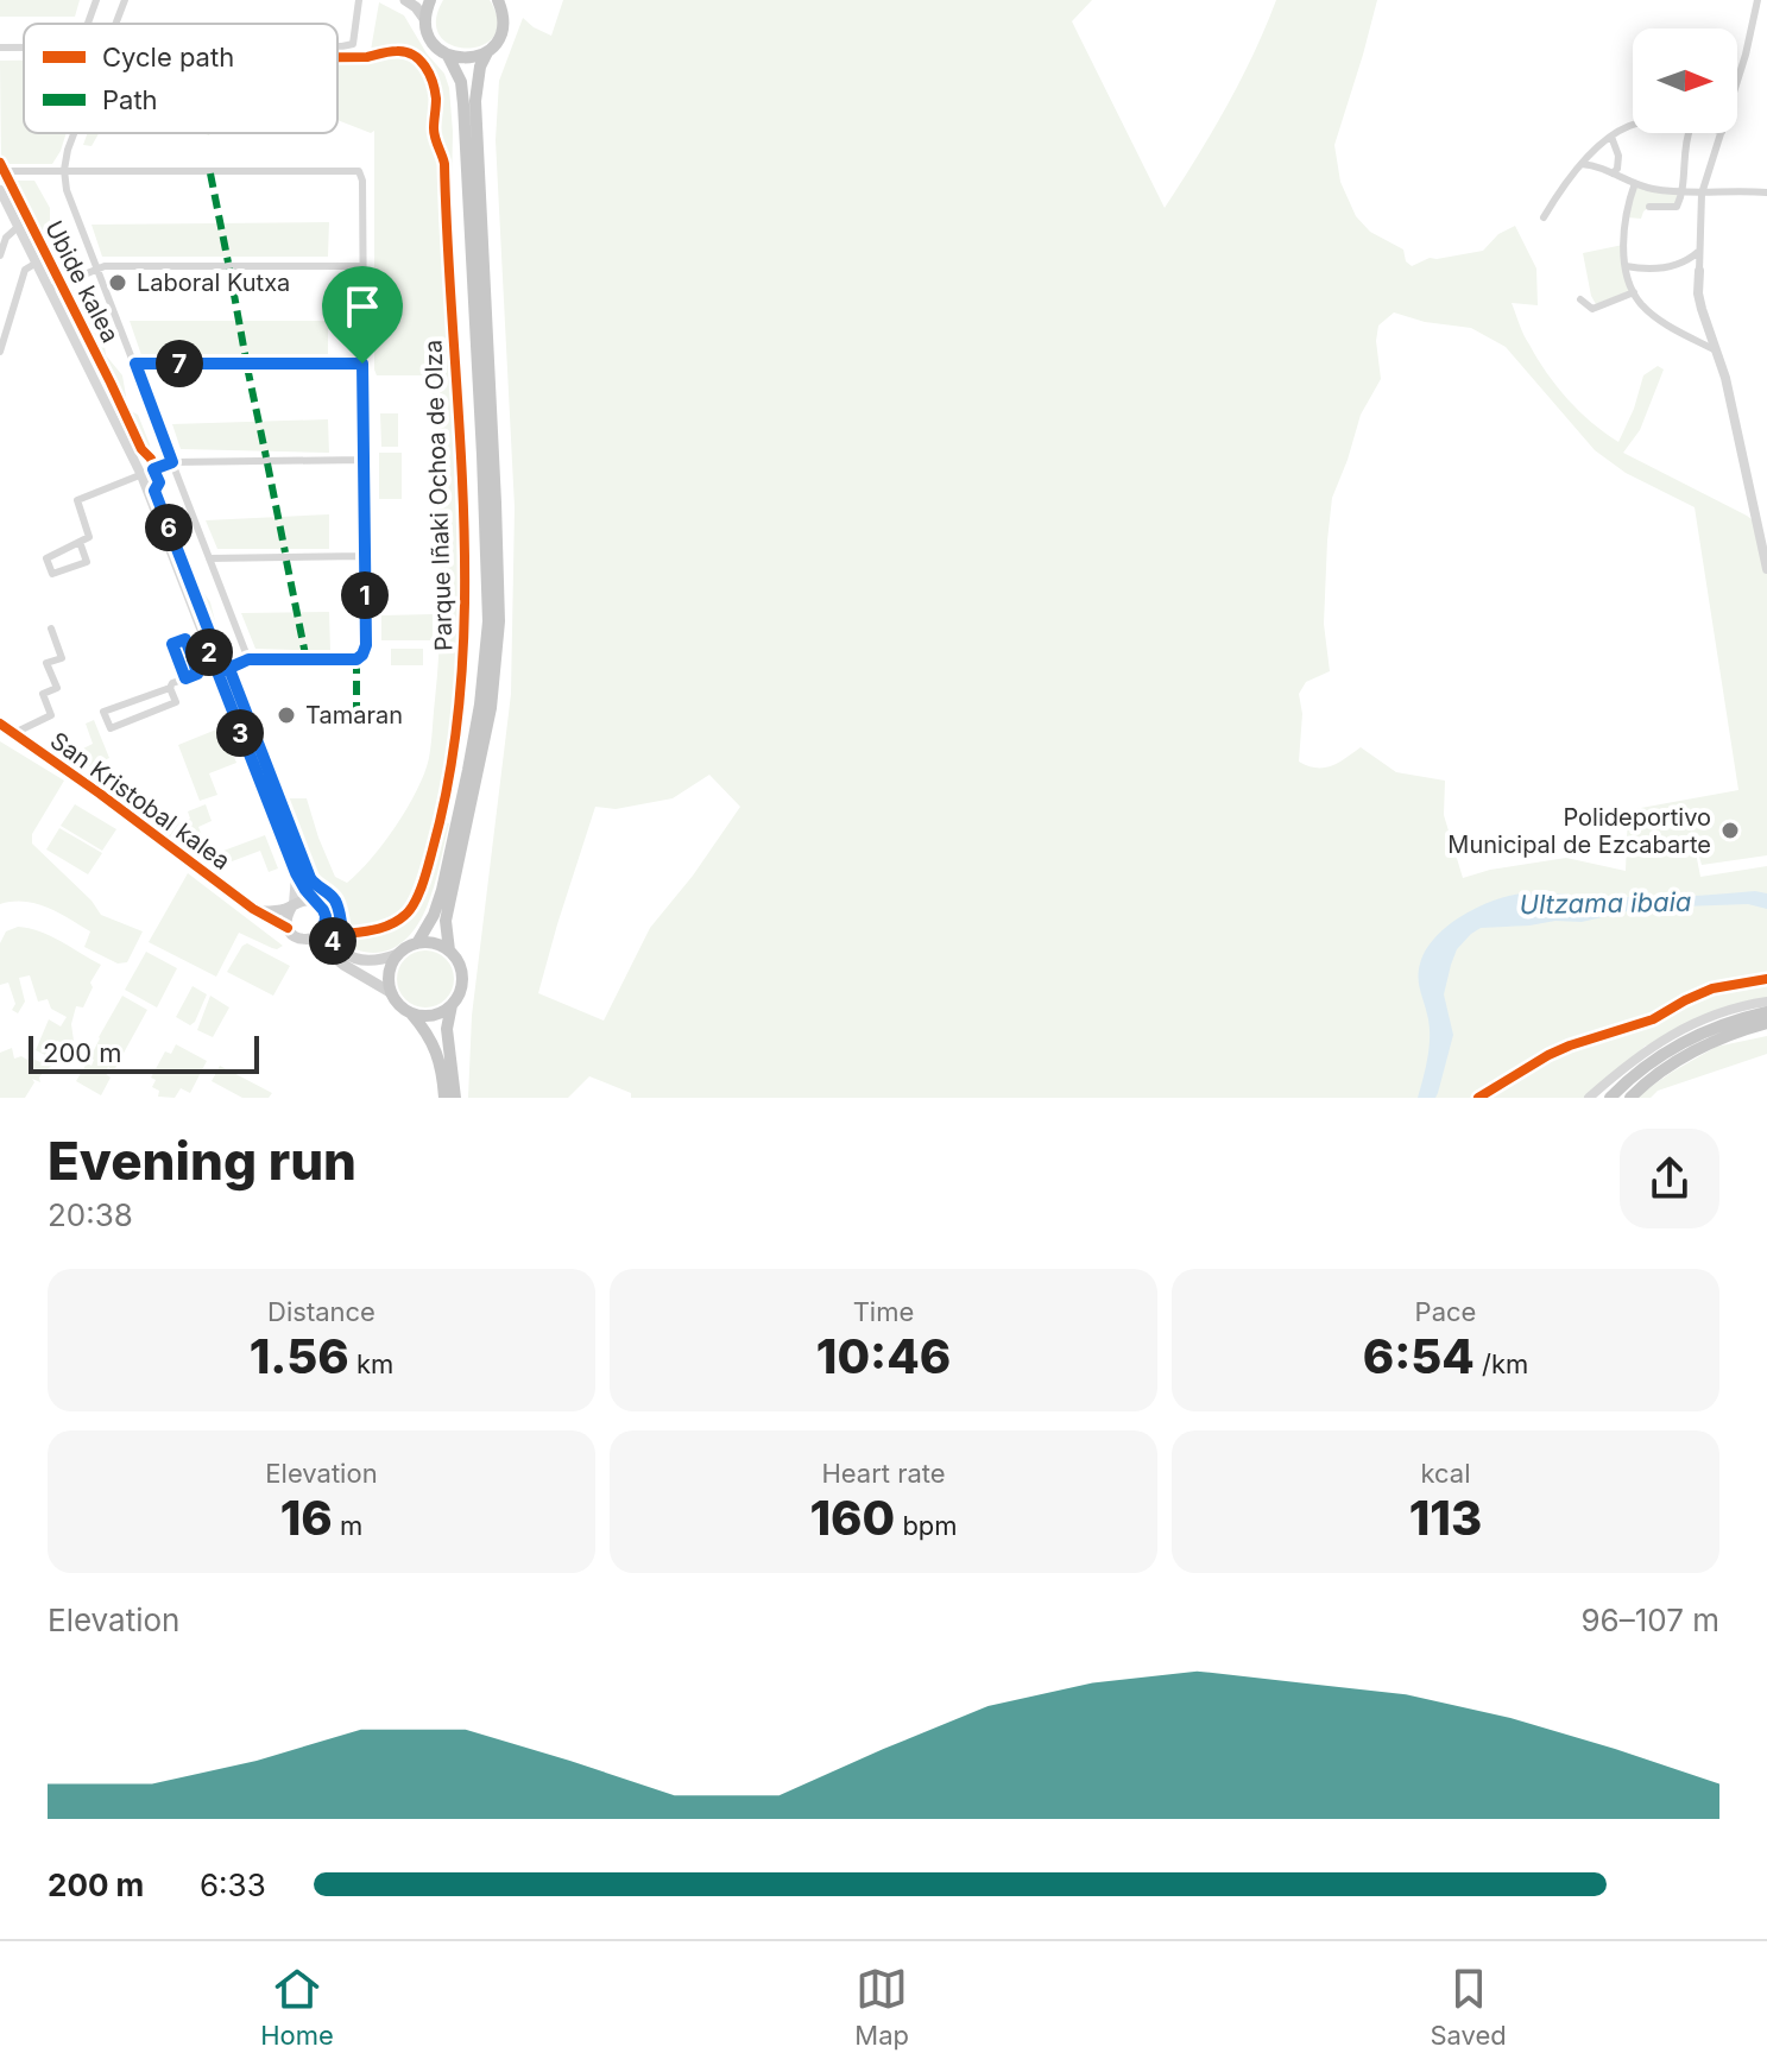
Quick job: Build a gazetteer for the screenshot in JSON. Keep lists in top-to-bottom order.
{
  "streets": {
    "main road": ["San Kristobal kalea"],
    "street": ["Ubide kalea"],
    "cycle path": ["Parque Iñaki Ochoa de Olza"]
  },
  "crossings": [
    ["Ubide kalea", "San Kristobal kalea"]
  ],
  "water": ["Ultzama ibaia"],
  "places": ["Laboral Kutxa", "Tamaran", "Polideportivo Municipal de Ezcabarte"],
  "legend": ["Cycle path", "Path"],
  "scale_bar": "200 m",
  "north": "right",
  "page": {
    "pins": [
      "7",
      "6",
      "1",
      "2",
      "3",
      "4"
    ],
    "scale": "200 m",
    "heading": ["Evening run", "20:38"],
    "stats": [
      ["Distance", "1.56 km"],
      ["Time", "10:46"],
      ["Pace", "6:54 /km"],
      ["Elevation", "16 m"],
      ["Heart rate", "160 bpm"],
      ["kcal", "113"]
    ],
    "chart": ["Elevation", "96–107 m"],
    "list": [
      {
        "name": "200 m",
        "note": "6:33"
      }
    ],
    "tabs": ["Home", "Map", "Saved"]
  }
}
